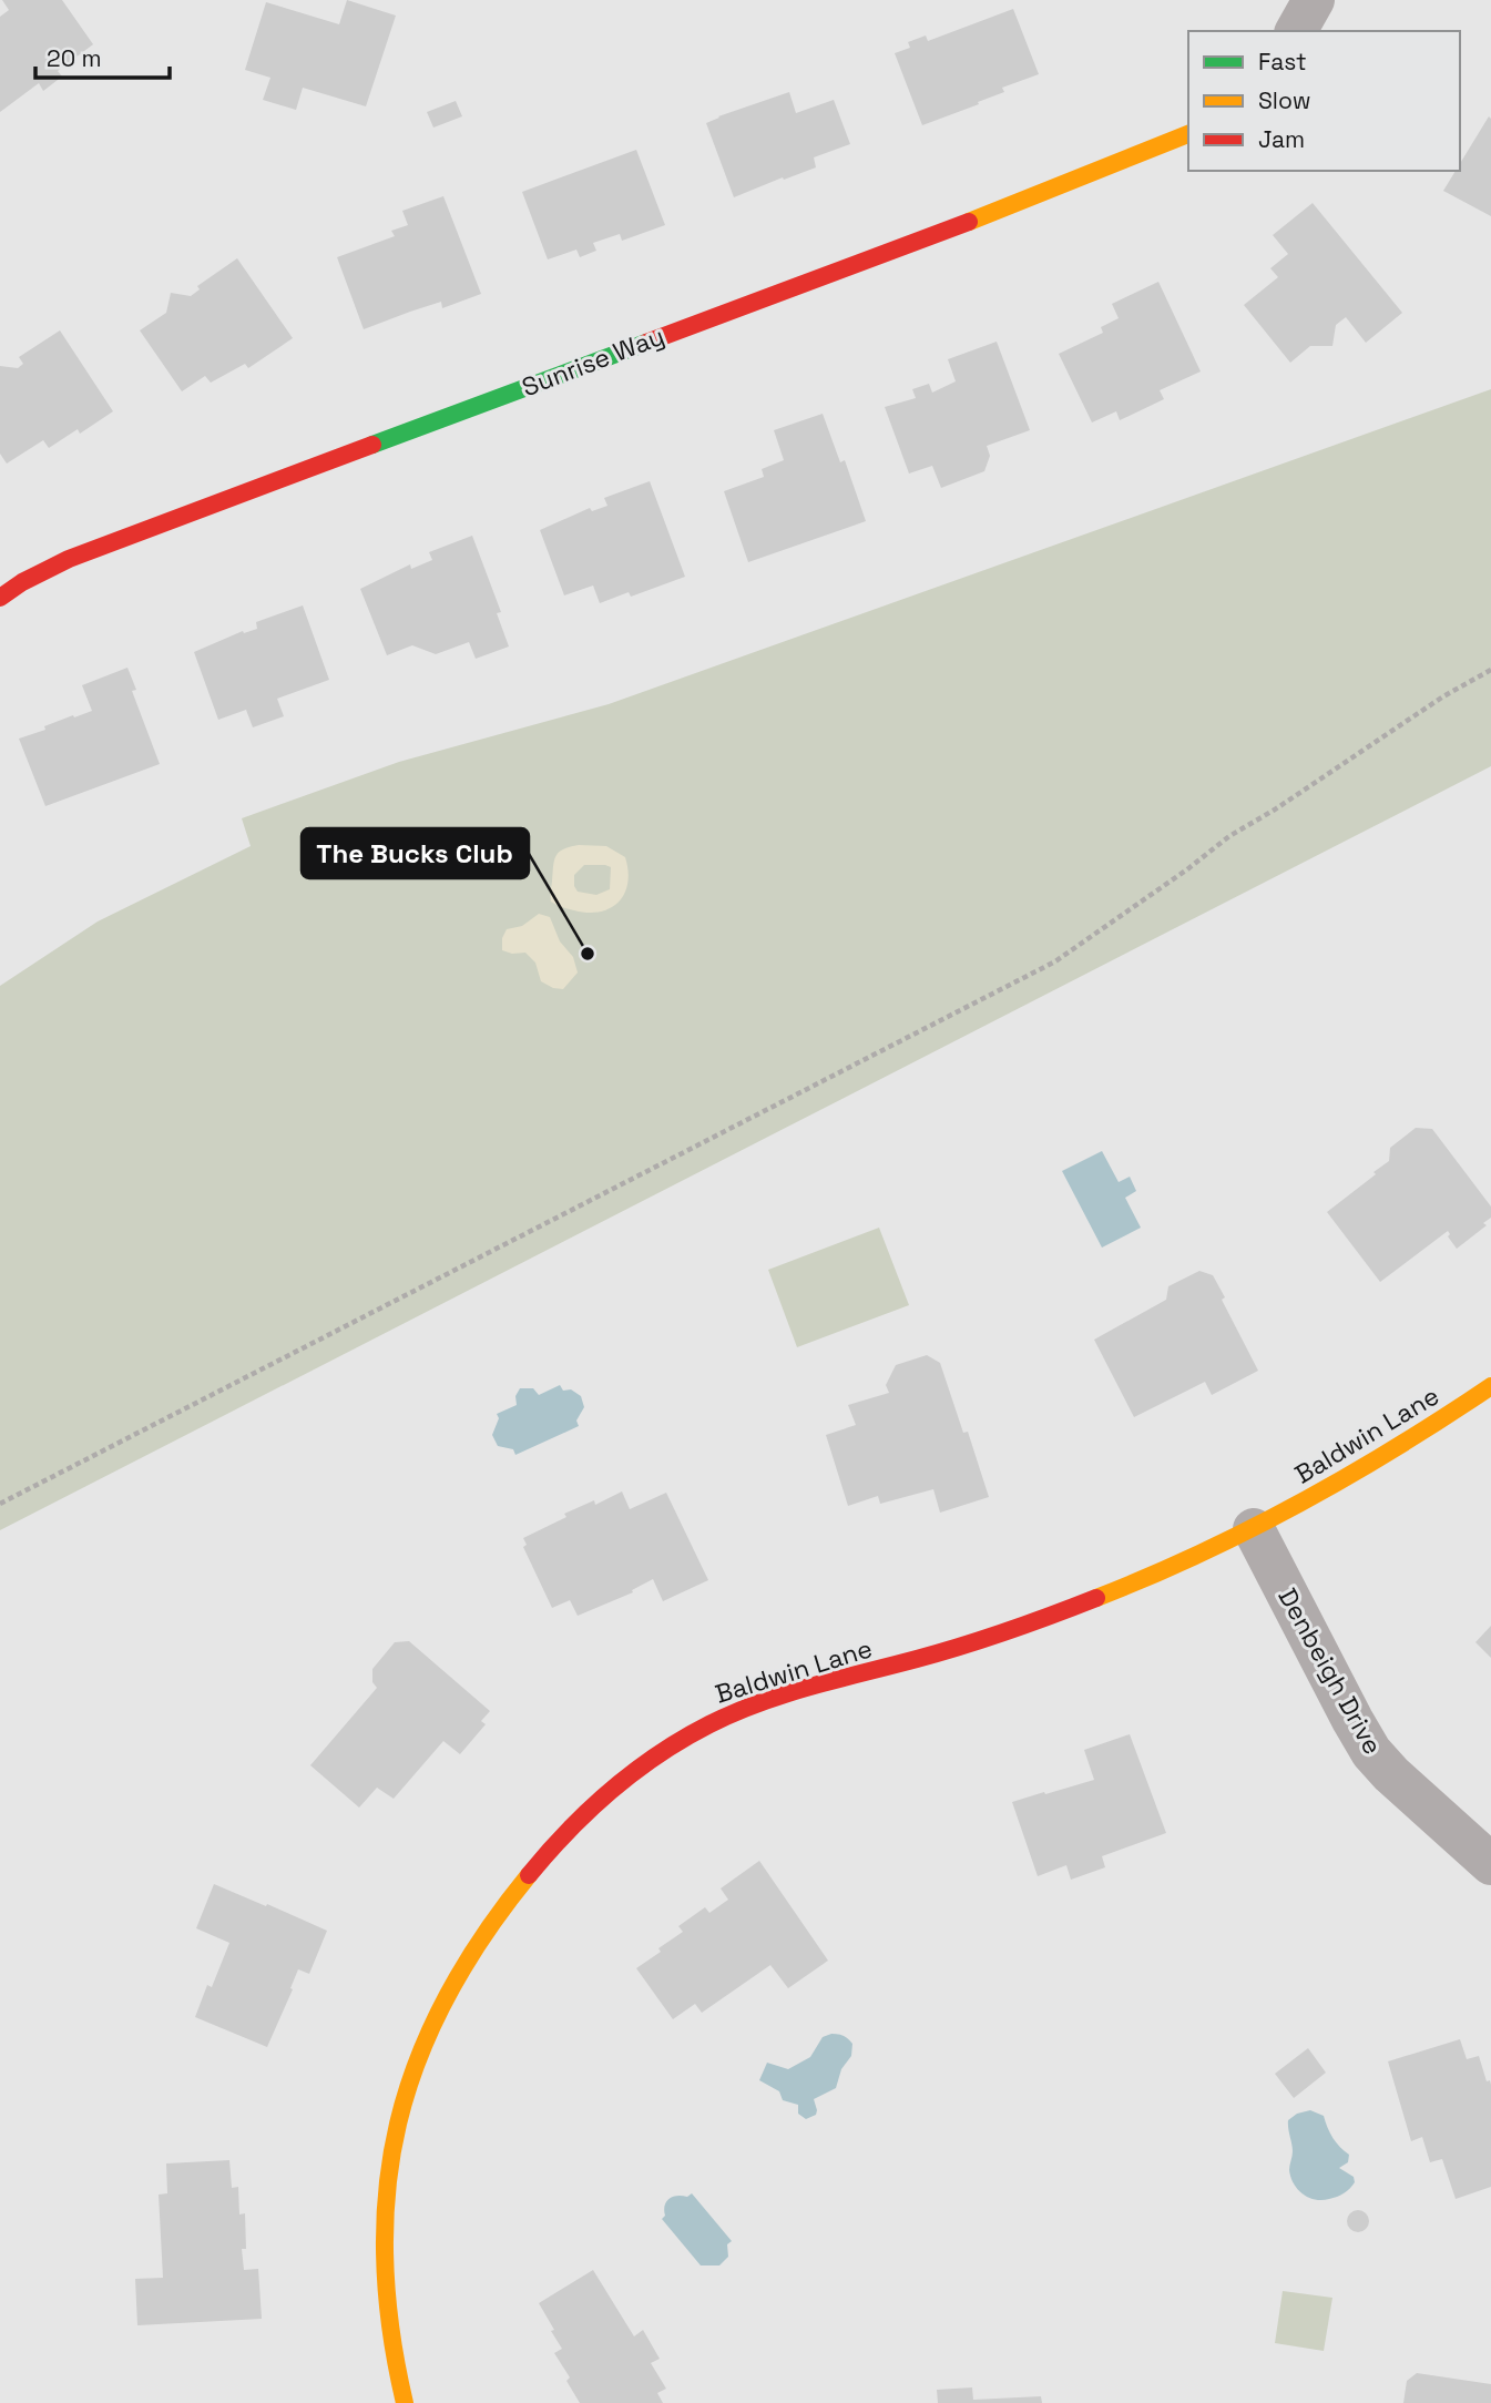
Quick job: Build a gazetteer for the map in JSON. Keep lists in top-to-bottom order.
{
  "streets": {
    "street": ["Sunrise Way", "Baldwin Lane", "Denbeigh Drive"]
  },
  "crossings": [
    ["Baldwin Lane", "Denbeigh Drive"]
  ],
  "places": ["The Bucks Club"],
  "legend": ["Fast", "Slow", "Jam"],
  "scale_bar": "20 m"
}
